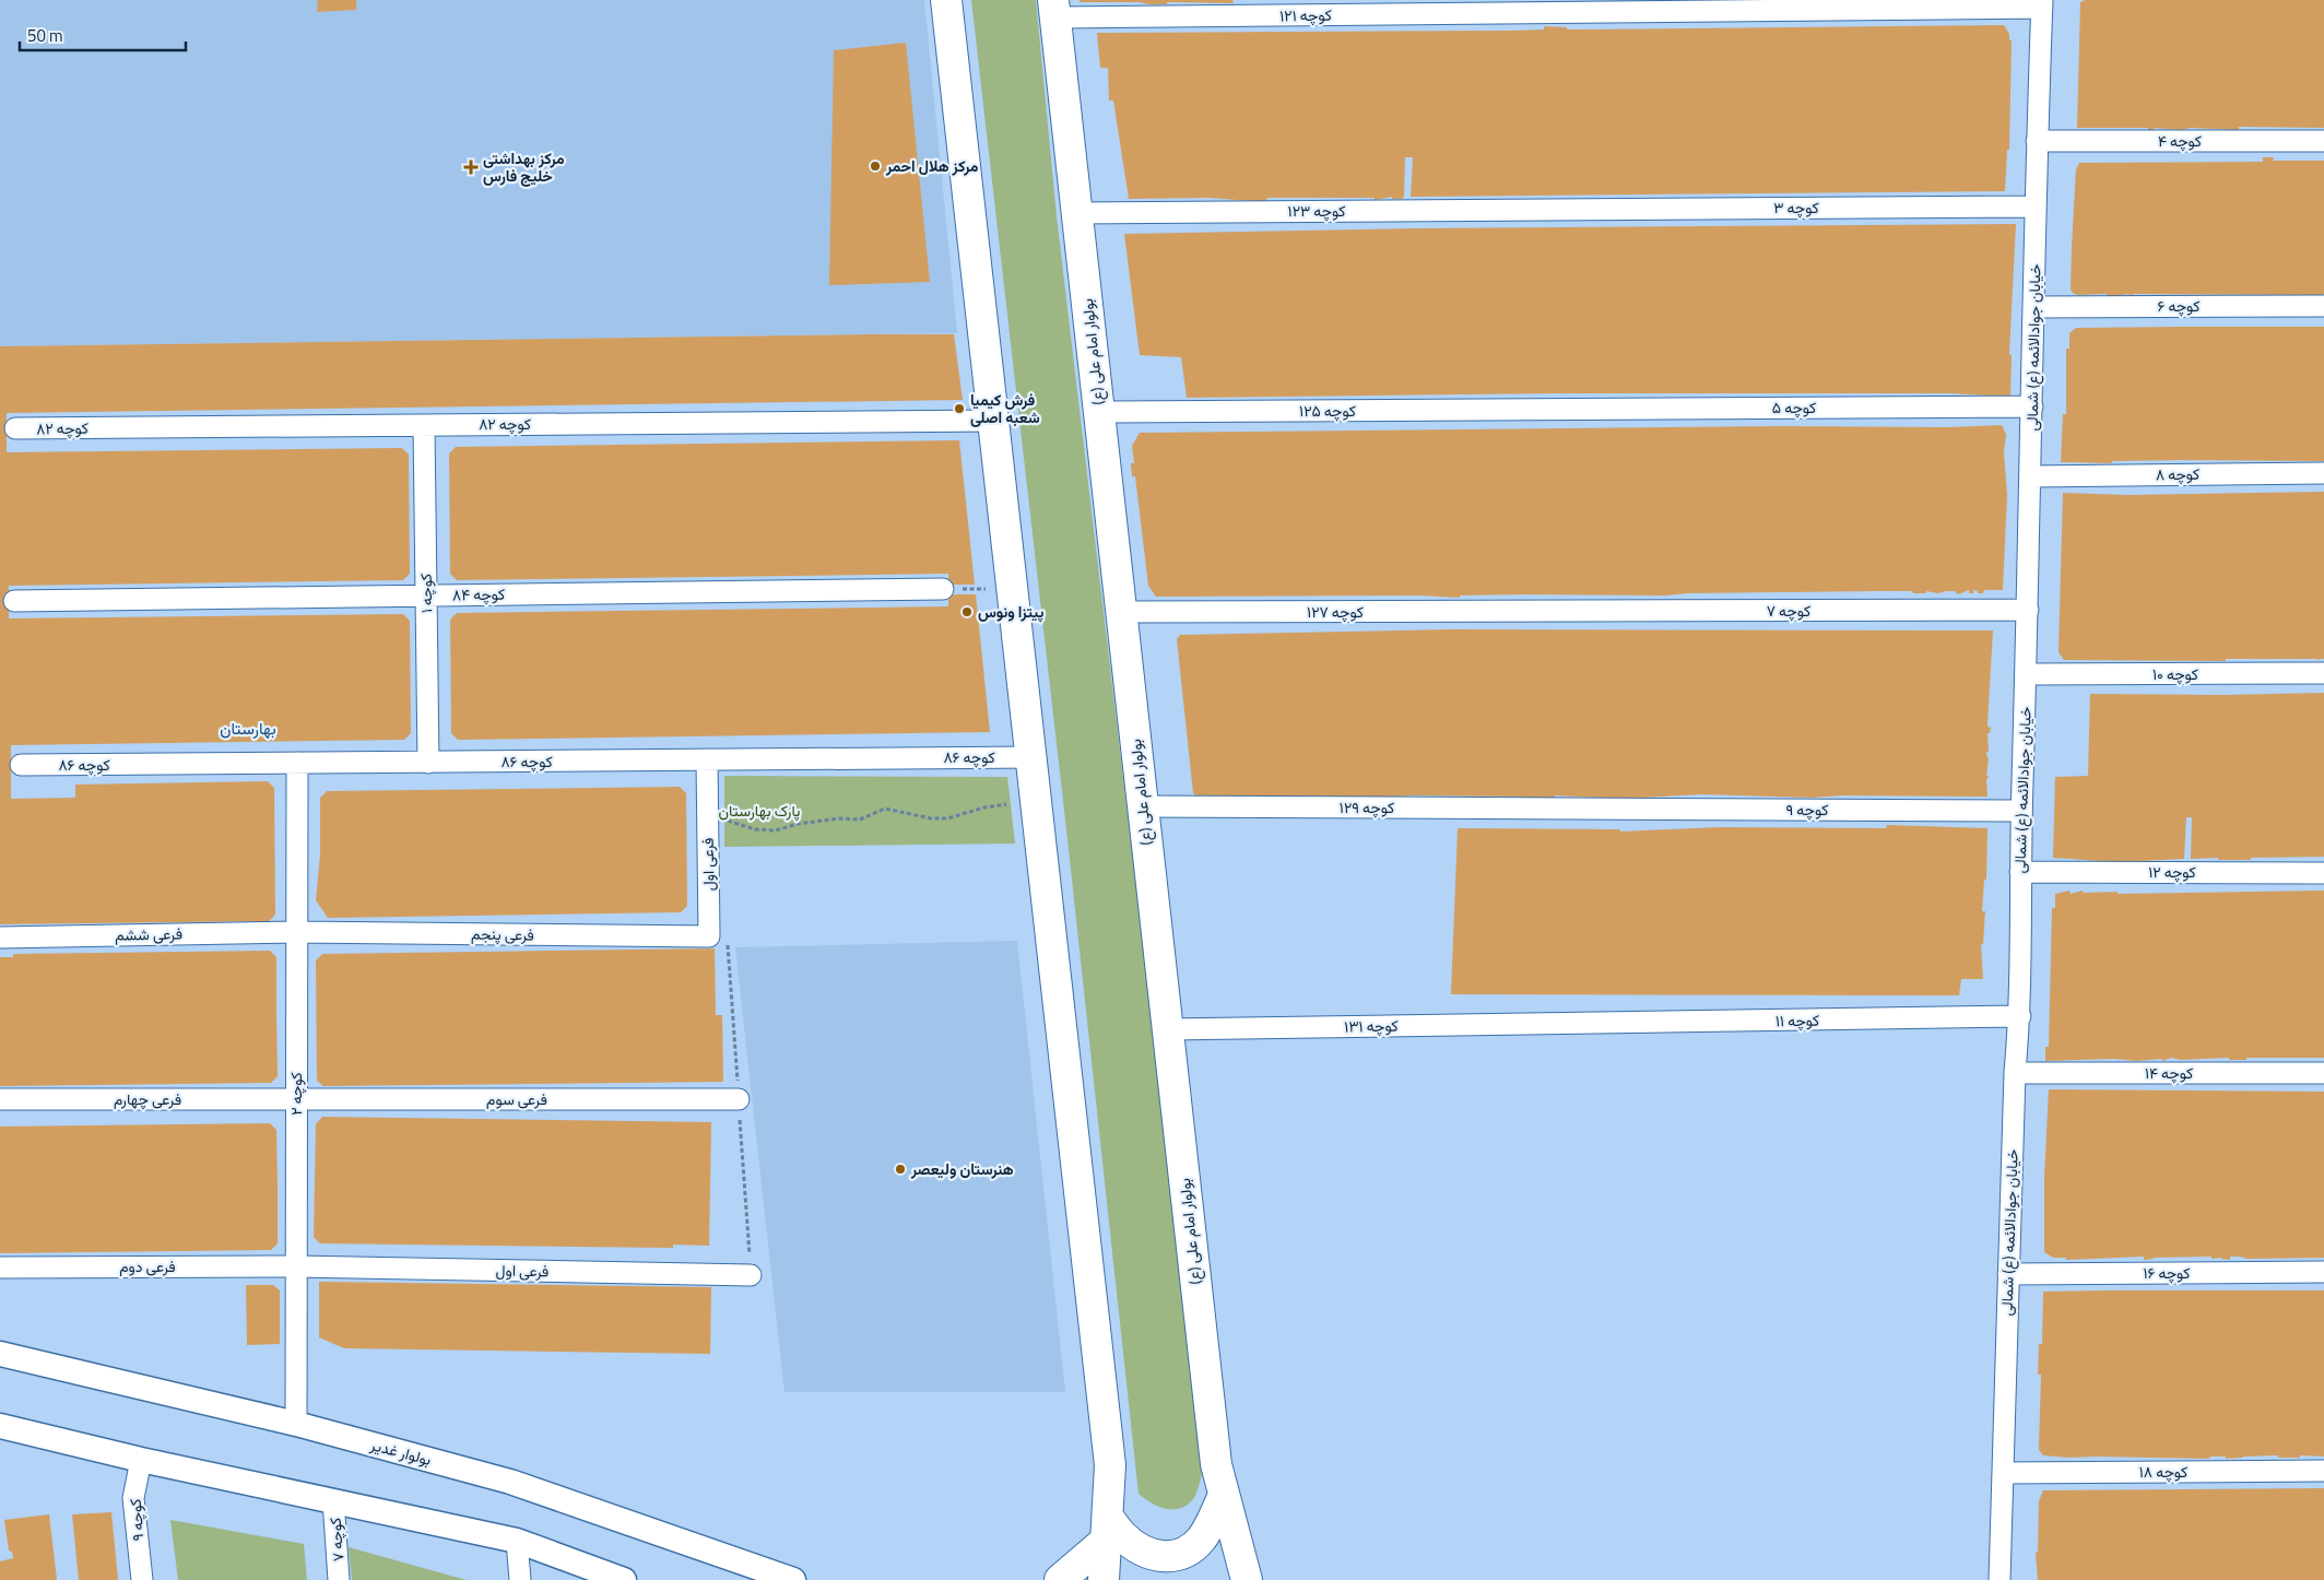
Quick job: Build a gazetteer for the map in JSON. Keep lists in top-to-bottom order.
{
  "streets": {
    "main road": ["بولوار امام علی (ع)"],
    "street": [
      "کوچه ۱۲۱",
      "کوچه ۴",
      "کوچه ۳",
      "کوچه ۱۲۳",
      "کوچه ۶",
      "خیابان جوادالائمه (ع) شمالی",
      "کوچه ۵",
      "کوچه ۱۲۵",
      "کوچه ۸۲",
      "کوچه ۸",
      "کوچه ۱",
      "کوچه ۸۴",
      "کوچه ۷",
      "کوچه ۱۲۷",
      "کوچه ۱۰",
      "کوچه ۸۶",
      "کوچه ۱۲۹",
      "کوچه ۹",
      "فرعی اول",
      "کوچه ۱۲",
      "فرعی ششم",
      "فرعی پنجم",
      "کوچه ۱۱",
      "کوچه ۱۳۱",
      "کوچه ۱۴",
      "کوچه ۲",
      "فرعی چهارم",
      "فرعی سوم",
      "فرعی دوم",
      "کوچه ۱۶",
      "بولوار غدیر",
      "کوچه ۱۸"
    ]
  },
  "crossings": [
    ["کوچه ۱۲۱", "خیابان جوادالائمه (ع) شمالی"],
    ["کوچه ۱۲۱", "بولوار امام علی (ع)"],
    ["کوچه ۴", "خیابان جوادالائمه (ع) شمالی"],
    ["کوچه ۳", "کوچه ۱۲۳"],
    ["کوچه ۳", "خیابان جوادالائمه (ع) شمالی"],
    ["کوچه ۱۲۳", "بولوار امام علی (ع)"],
    ["کوچه ۶", "خیابان جوادالائمه (ع) شمالی"],
    ["خیابان جوادالائمه (ع) شمالی", "کوچه ۵"],
    ["خیابان جوادالائمه (ع) شمالی", "کوچه ۸"],
    ["خیابان جوادالائمه (ع) شمالی", "کوچه ۷"],
    ["خیابان جوادالائمه (ع) شمالی", "کوچه ۱۰"],
    ["خیابان جوادالائمه (ع) شمالی", "کوچه ۹"],
    ["خیابان جوادالائمه (ع) شمالی", "کوچه ۱۲"],
    ["خیابان جوادالائمه (ع) شمالی", "کوچه ۱۱"],
    ["خیابان جوادالائمه (ع) شمالی", "کوچه ۱۴"],
    ["خیابان جوادالائمه (ع) شمالی", "کوچه ۱۶"],
    ["خیابان جوادالائمه (ع) شمالی", "کوچه ۱۸"],
    ["بولوار امام علی (ع)", "کوچه ۱۲۵"],
    ["بولوار امام علی (ع)", "کوچه ۱۲۷"],
    ["بولوار امام علی (ع)", "کوچه ۱۲۹"],
    ["بولوار امام علی (ع)", "کوچه ۱۳۱"],
    ["کوچه ۵", "کوچه ۱۲۵"],
    ["کوچه ۸۲", "کوچه ۱"],
    ["کوچه ۱", "کوچه ۸۴"],
    ["کوچه ۱", "کوچه ۸۶"],
    ["کوچه ۷", "کوچه ۱۲۷"],
    ["کوچه ۸۶", "فرعی اول"],
    ["کوچه ۸۶", "کوچه ۲"],
    ["کوچه ۱۲۹", "کوچه ۹"],
    ["فرعی اول", "فرعی پنجم"],
    ["فرعی اول", "کوچه ۲"],
    ["فرعی اول", "فرعی دوم"],
    ["فرعی ششم", "فرعی پنجم"],
    ["فرعی ششم", "کوچه ۲"],
    ["فرعی پنجم", "کوچه ۲"],
    ["کوچه ۱۱", "کوچه ۱۳۱"],
    ["کوچه ۲", "فرعی چهارم"],
    ["کوچه ۲", "فرعی سوم"],
    ["کوچه ۲", "فرعی دوم"],
    ["کوچه ۲", "بولوار غدیر"],
    ["فرعی چهارم", "فرعی سوم"]
  ],
  "districts": ["بهارستان"],
  "parks": ["پارک بهارستان"],
  "places": {
    "other": [
      "مرکز هلال احمر",
      "فرش کیمیا شعبه اصلی",
      "پیتزا ونوس",
      "هنرستان ولیعصر"
    ],
    "health": ["مرکز بهداشتی خلیج فارس"]
  },
  "scale_bar": "50 m"
}
